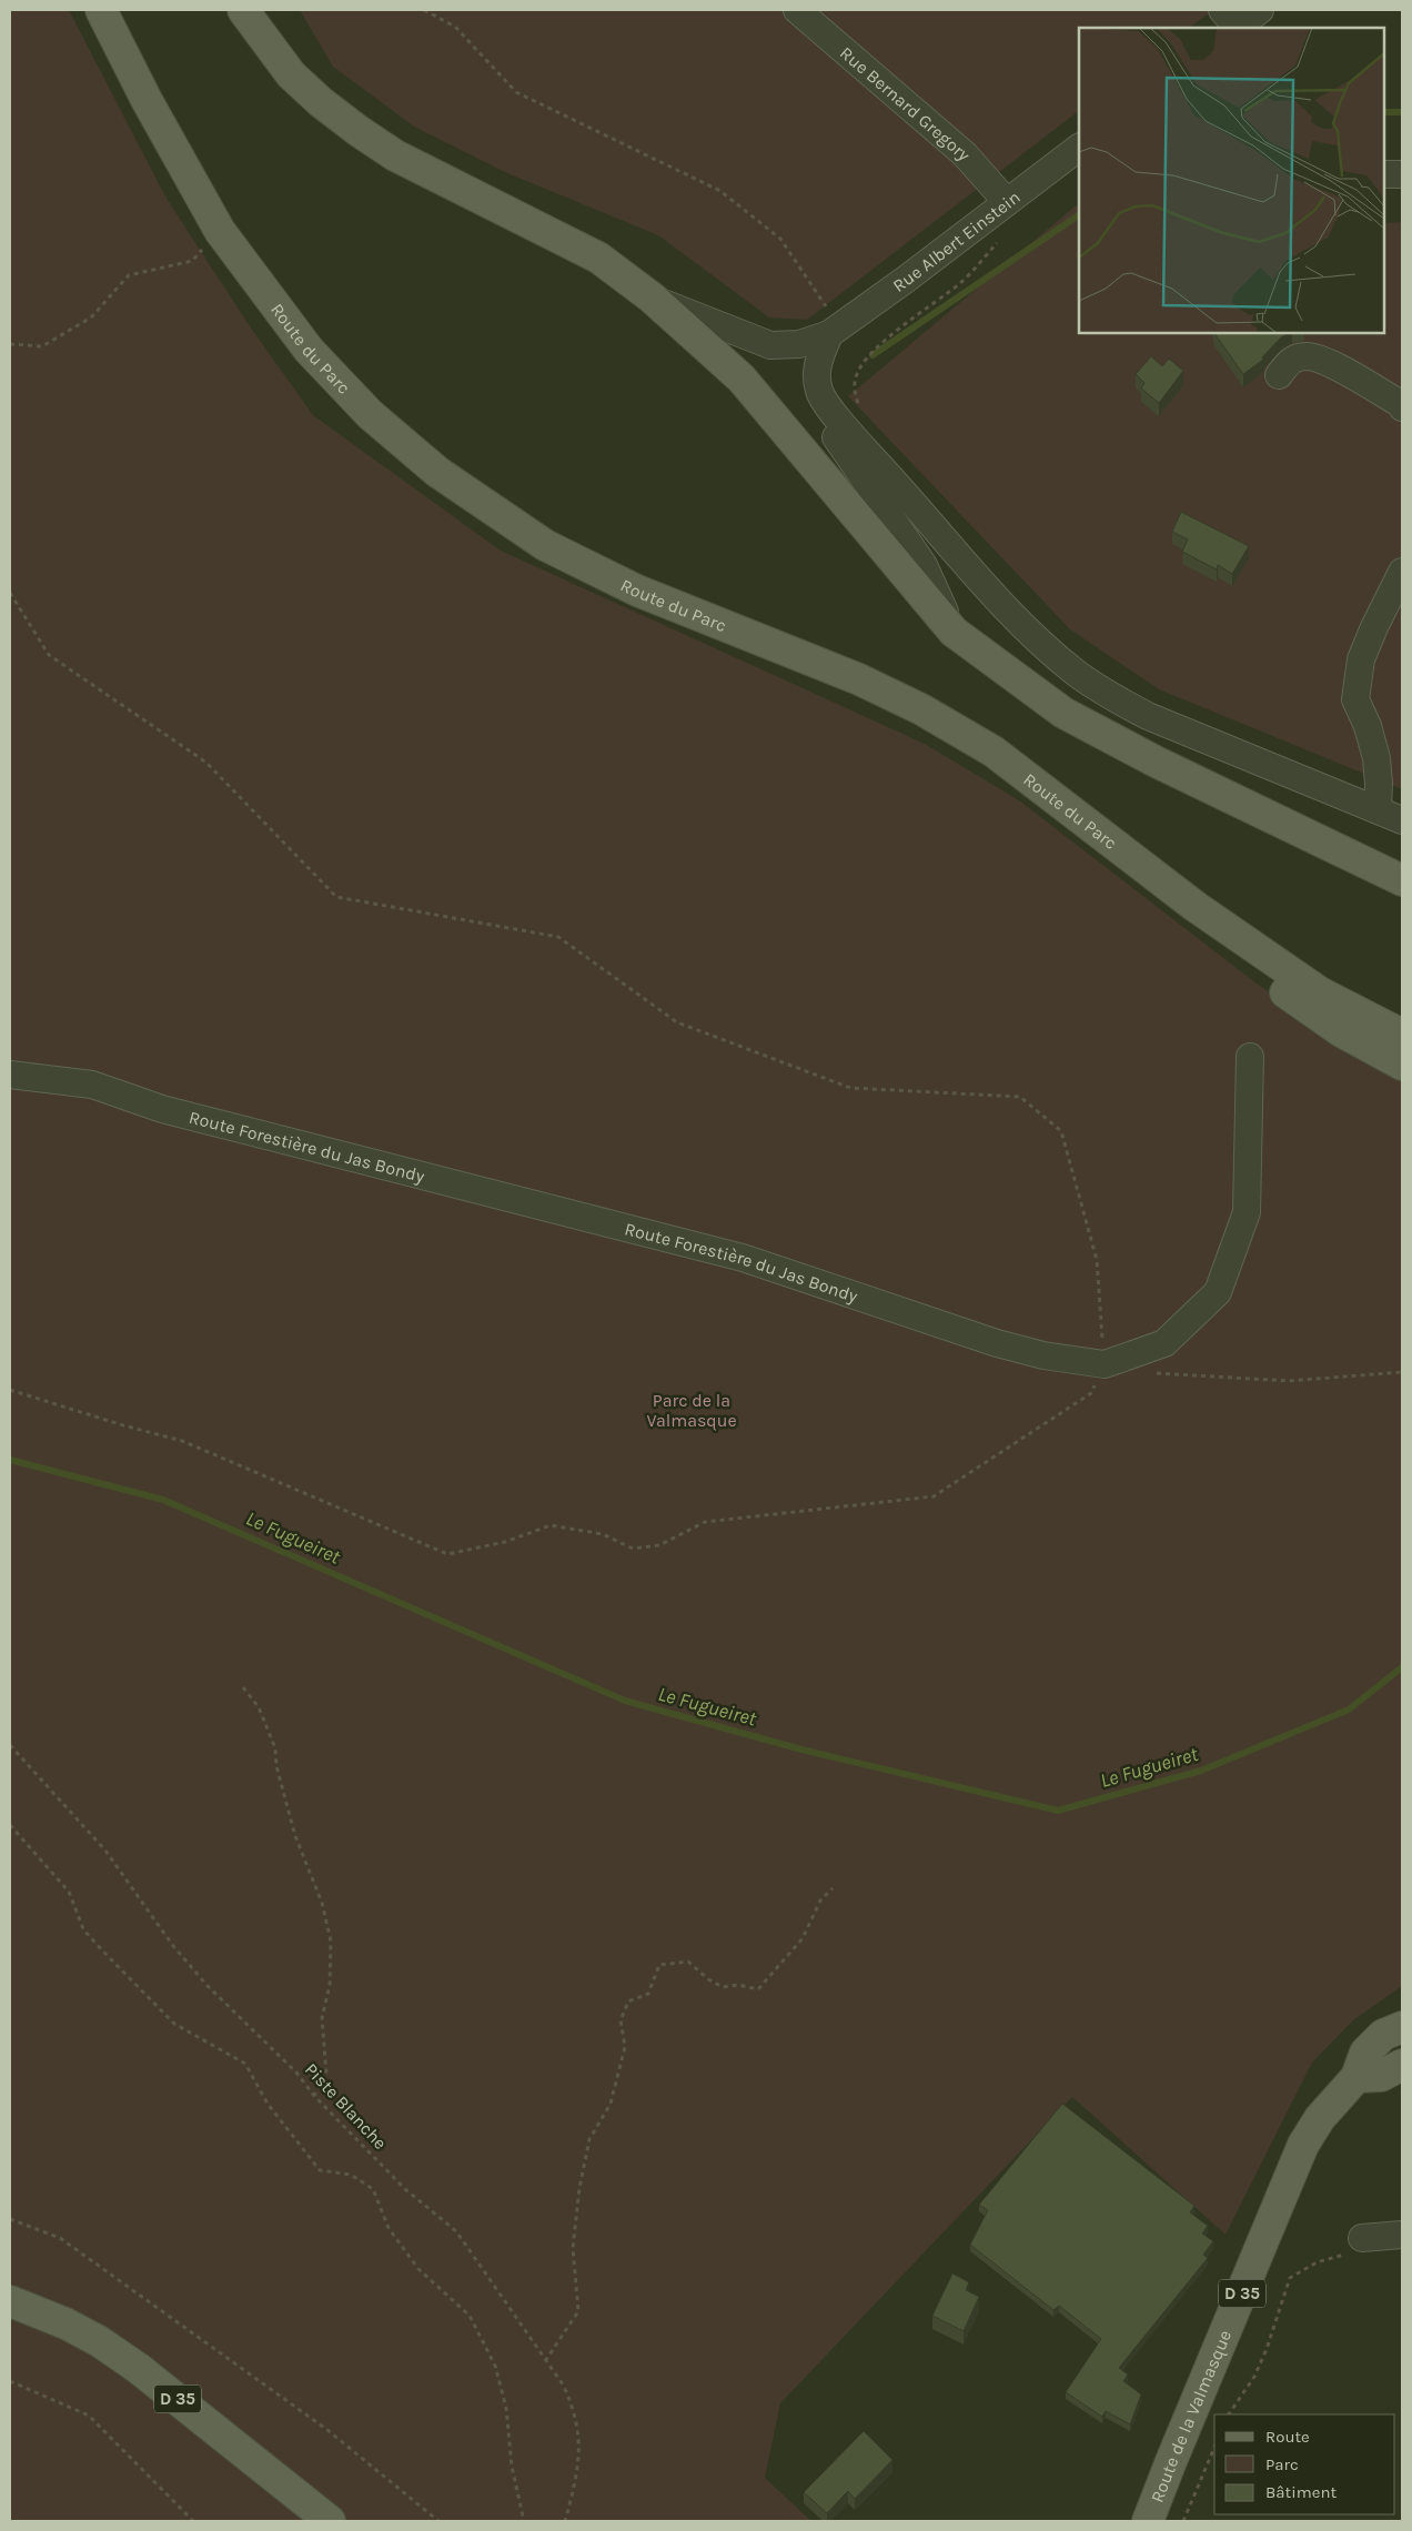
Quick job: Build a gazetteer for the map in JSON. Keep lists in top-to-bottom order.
{
  "streets": {
    "main road": ["Route du Parc", "D 35", "Route de la Valmasque"],
    "street": ["Rue Bernard Gregory", "Rue Albert Einstein", "Route Forestière du Jas Bondy"],
    "path": ["Piste Blanche"]
  },
  "crossings": [
    ["Rue Bernard Gregory", "Rue Albert Einstein"]
  ],
  "water": ["Le Fugueiret"],
  "parks": ["Parc de la Valmasque"],
  "legend": ["Route", "Parc", "Bâtiment"]
}
